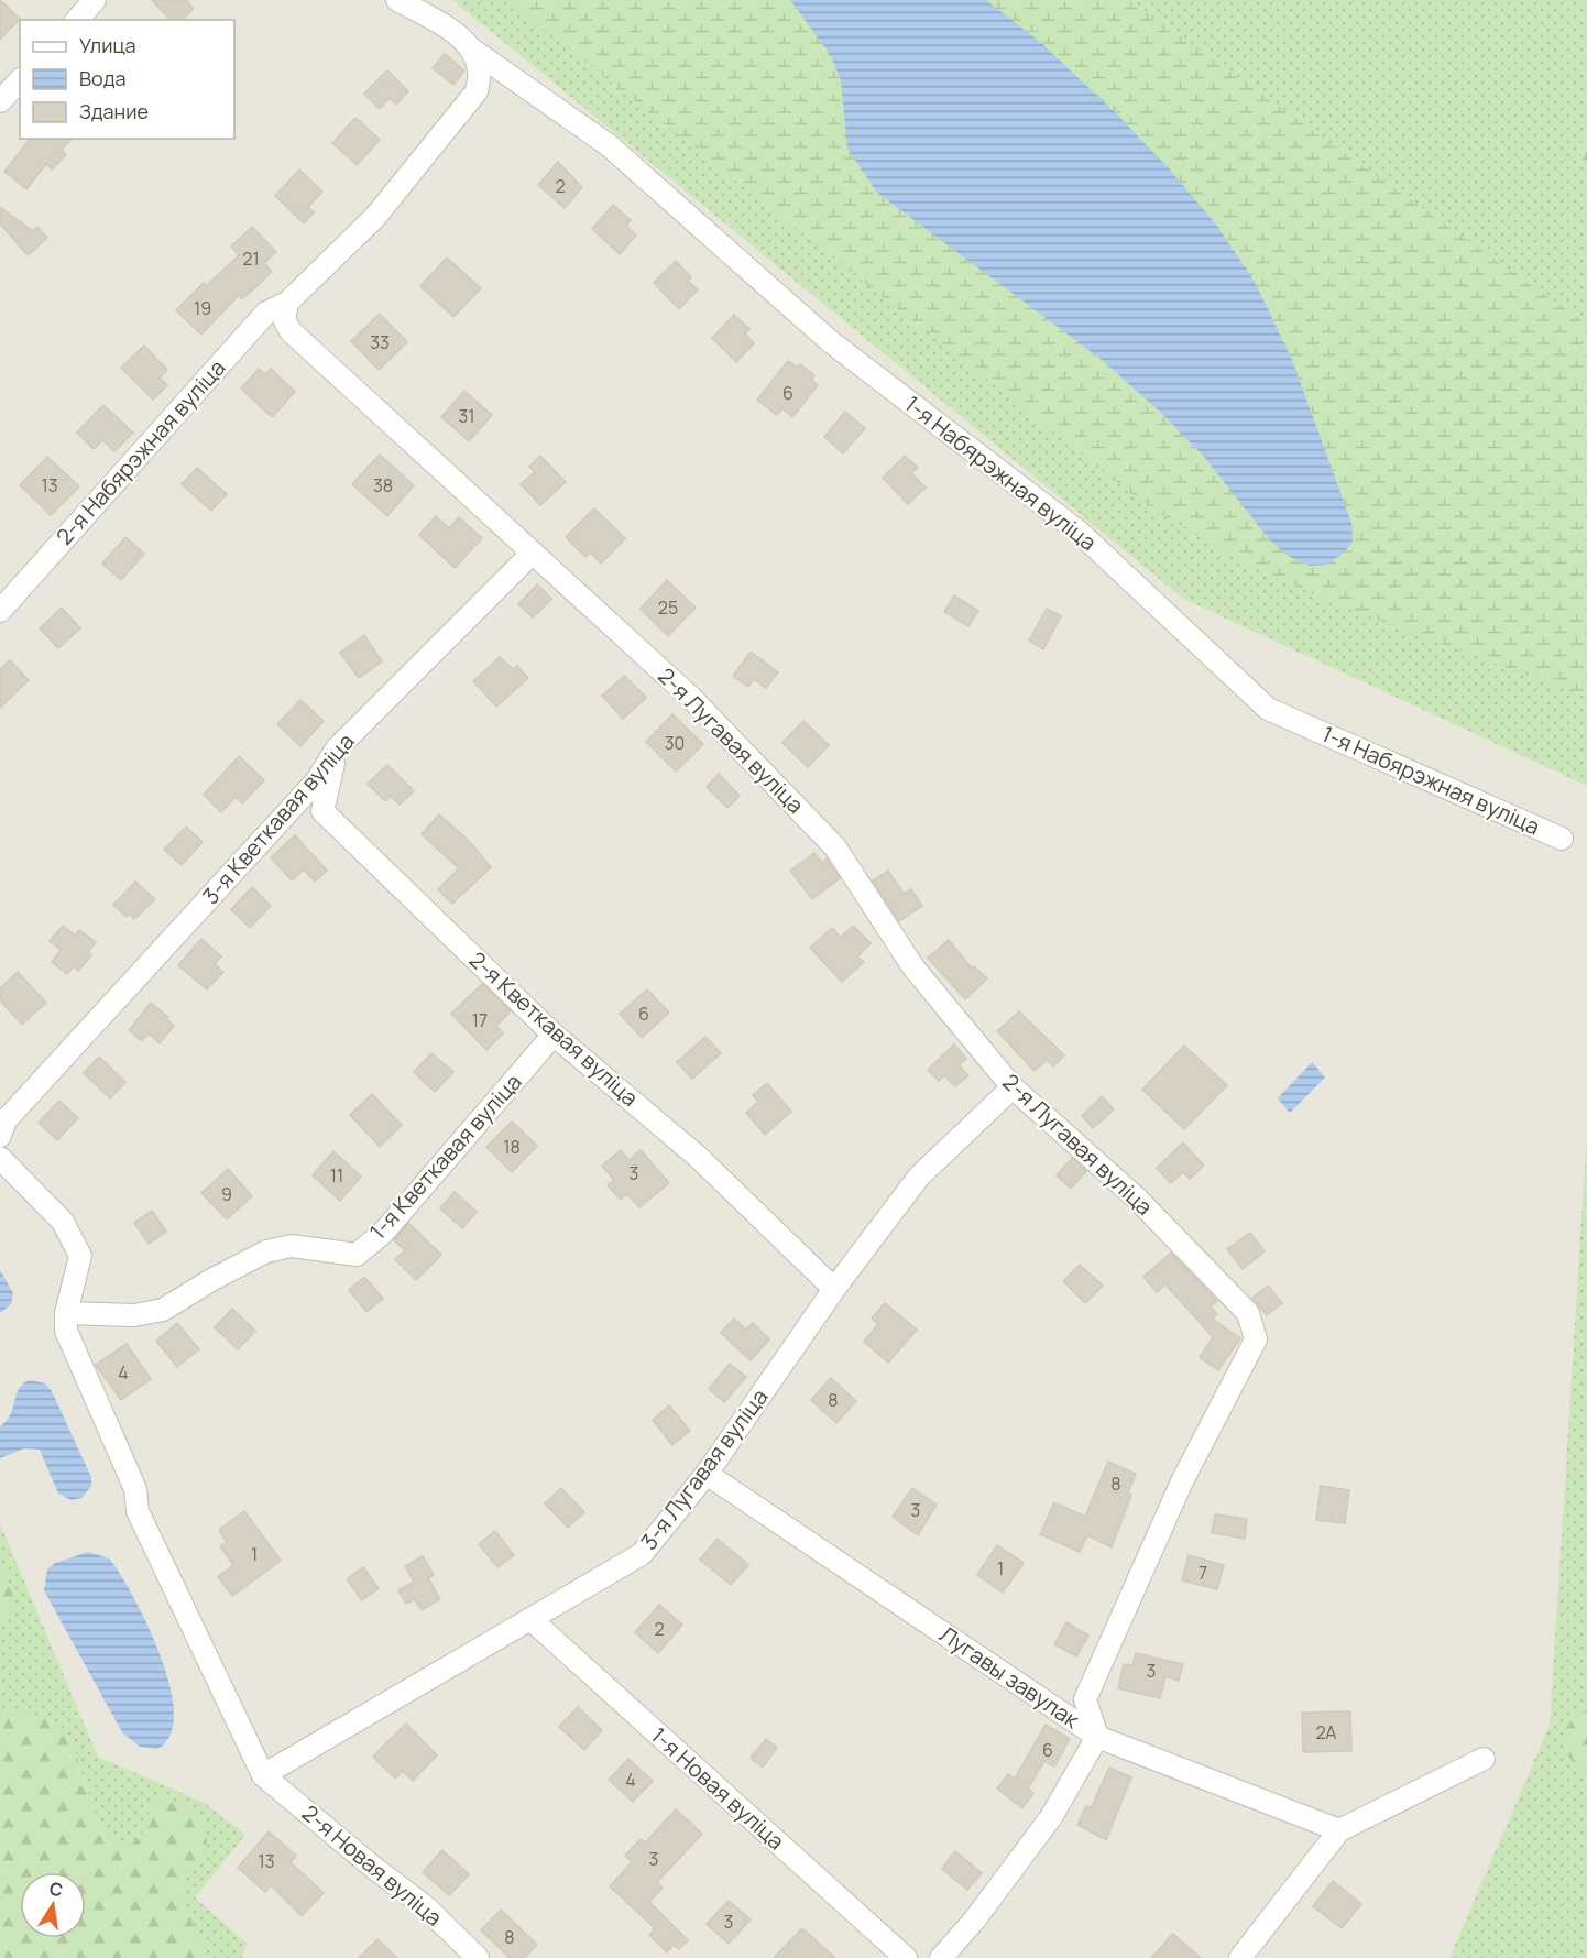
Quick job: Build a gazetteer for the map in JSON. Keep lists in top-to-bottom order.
{
  "streets": {
    "street": [
      "2-я Набярэжная вуліца",
      "1-я Набярэжная вуліца",
      "2-я Лугавая вуліца",
      "3-я Кветкавая вуліца",
      "2-я Кветкавая вуліца",
      "1-я Кветкавая вуліца",
      "3-я Лугавая вуліца",
      "Лугавы завулак",
      "1-я Новая вуліца",
      "2-я Новая вуліца"
    ]
  },
  "crossings": [
    ["2-я Набярэжная вуліца", "1-я Набярэжная вуліца"],
    ["2-я Набярэжная вуліца", "2-я Лугавая вуліца"],
    ["2-я Лугавая вуліца", "3-я Кветкавая вуліца"],
    ["2-я Лугавая вуліца", "3-я Лугавая вуліца"],
    ["2-я Лугавая вуліца", "Лугавы завулак"],
    ["3-я Кветкавая вуліца", "2-я Кветкавая вуліца"],
    ["2-я Кветкавая вуліца", "1-я Кветкавая вуліца"],
    ["2-я Кветкавая вуліца", "3-я Лугавая вуліца"],
    ["3-я Лугавая вуліца", "Лугавы завулак"],
    ["3-я Лугавая вуліца", "1-я Новая вуліца"],
    ["3-я Лугавая вуліца", "2-я Новая вуліца"]
  ],
  "house_numbers": [
    "2",
    "21",
    "19",
    "33",
    "6",
    "31",
    "13",
    "38",
    "25",
    "30",
    "6",
    "17",
    "18",
    "3",
    "11",
    "9",
    "4",
    "8",
    "8",
    "3",
    "1",
    "1",
    "7",
    "2",
    "3",
    "2А",
    "6",
    "4",
    "3",
    "13",
    "3",
    "8"
  ],
  "legend": ["Улица", "Вода", "Здание"],
  "north": "top"
}
